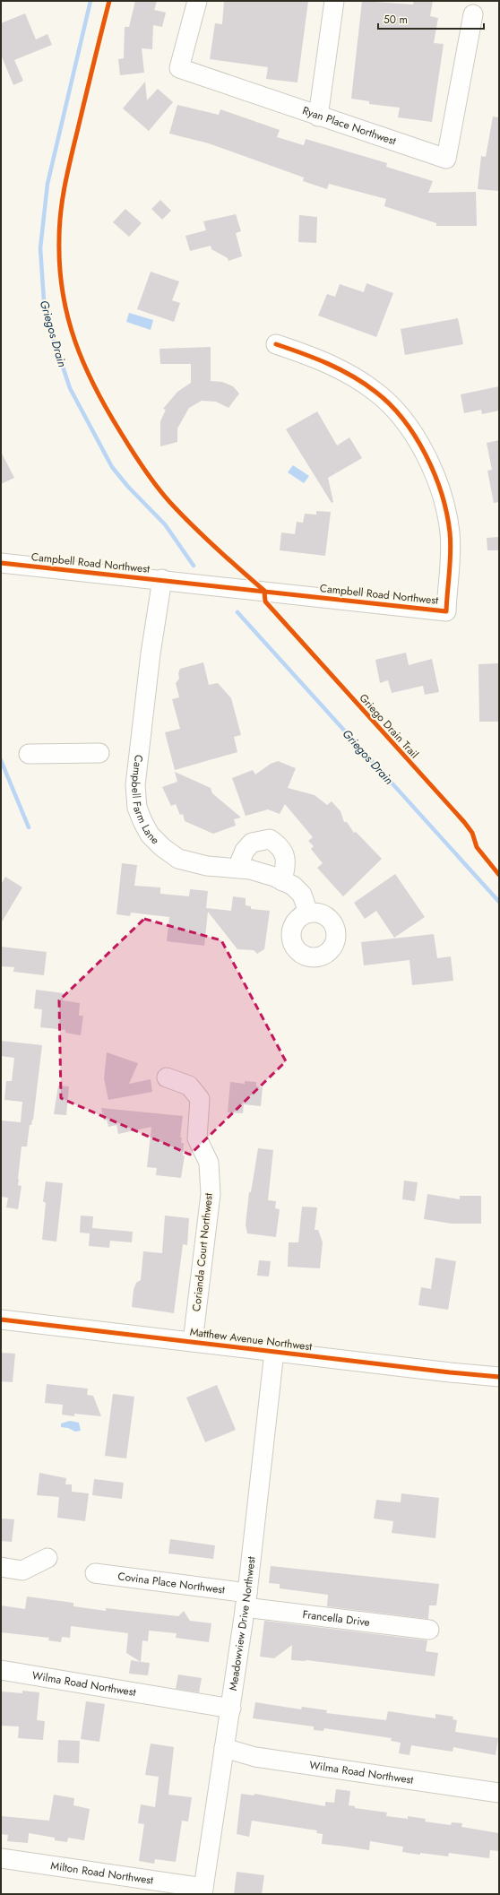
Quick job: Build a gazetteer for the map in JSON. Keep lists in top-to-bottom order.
{
  "streets": {
    "street": [
      "Ryan Place Northwest",
      "Campbell Road Northwest",
      "Campbell Farm Lane",
      "Corianda Court Northwest",
      "Matthew Avenue Northwest",
      "Covina Place Northwest",
      "Francella Drive",
      "Meadowview Drive Northwest",
      "Wilma Road Northwest",
      "Milton Road Northwest"
    ],
    "cycle path": ["Griego Drain Trail"]
  },
  "crossings": [
    ["Campbell Road Northwest", "Campbell Farm Lane"],
    ["Corianda Court Northwest", "Matthew Avenue Northwest"],
    ["Matthew Avenue Northwest", "Meadowview Drive Northwest"],
    ["Covina Place Northwest", "Francella Drive"],
    ["Covina Place Northwest", "Meadowview Drive Northwest"],
    ["Francella Drive", "Meadowview Drive Northwest"],
    ["Meadowview Drive Northwest", "Wilma Road Northwest"],
    ["Meadowview Drive Northwest", "Milton Road Northwest"]
  ],
  "water": ["Griegos Drain"],
  "scale_bar": "50 m"
}
